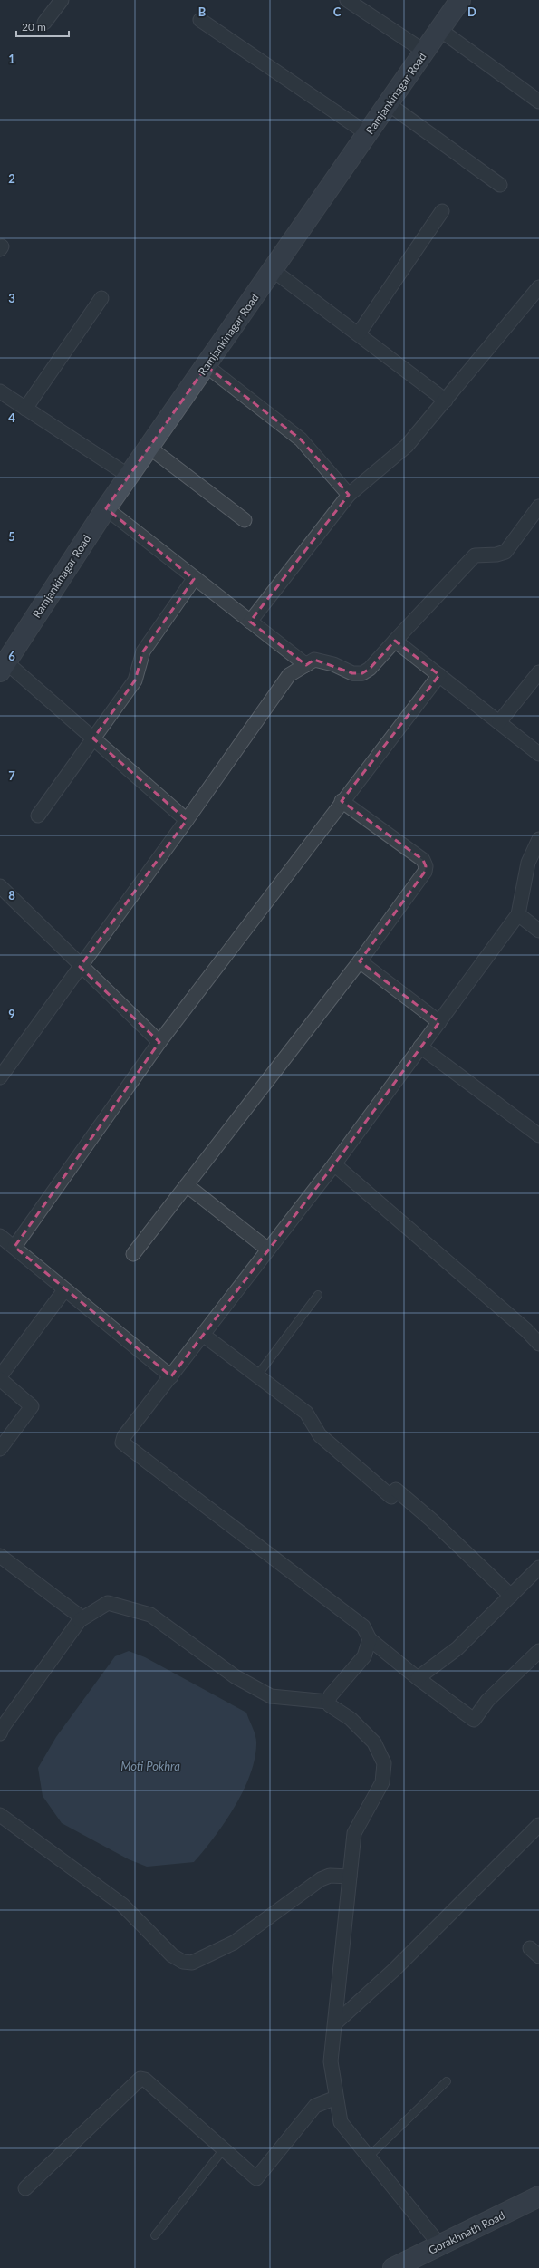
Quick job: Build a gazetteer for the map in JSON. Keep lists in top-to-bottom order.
{
  "streets": {
    "street": ["Ramjankinagar Road", "Gorakhnath Road"]
  },
  "water": ["Moti Pokhra"],
  "scale_bar": "20 m",
  "grid": {
    "columns": ["B", "C", "D"],
    "rows": [
      "1",
      "2",
      "3",
      "4",
      "5",
      "6",
      "7",
      "8",
      "9"
    ]
  }
}
